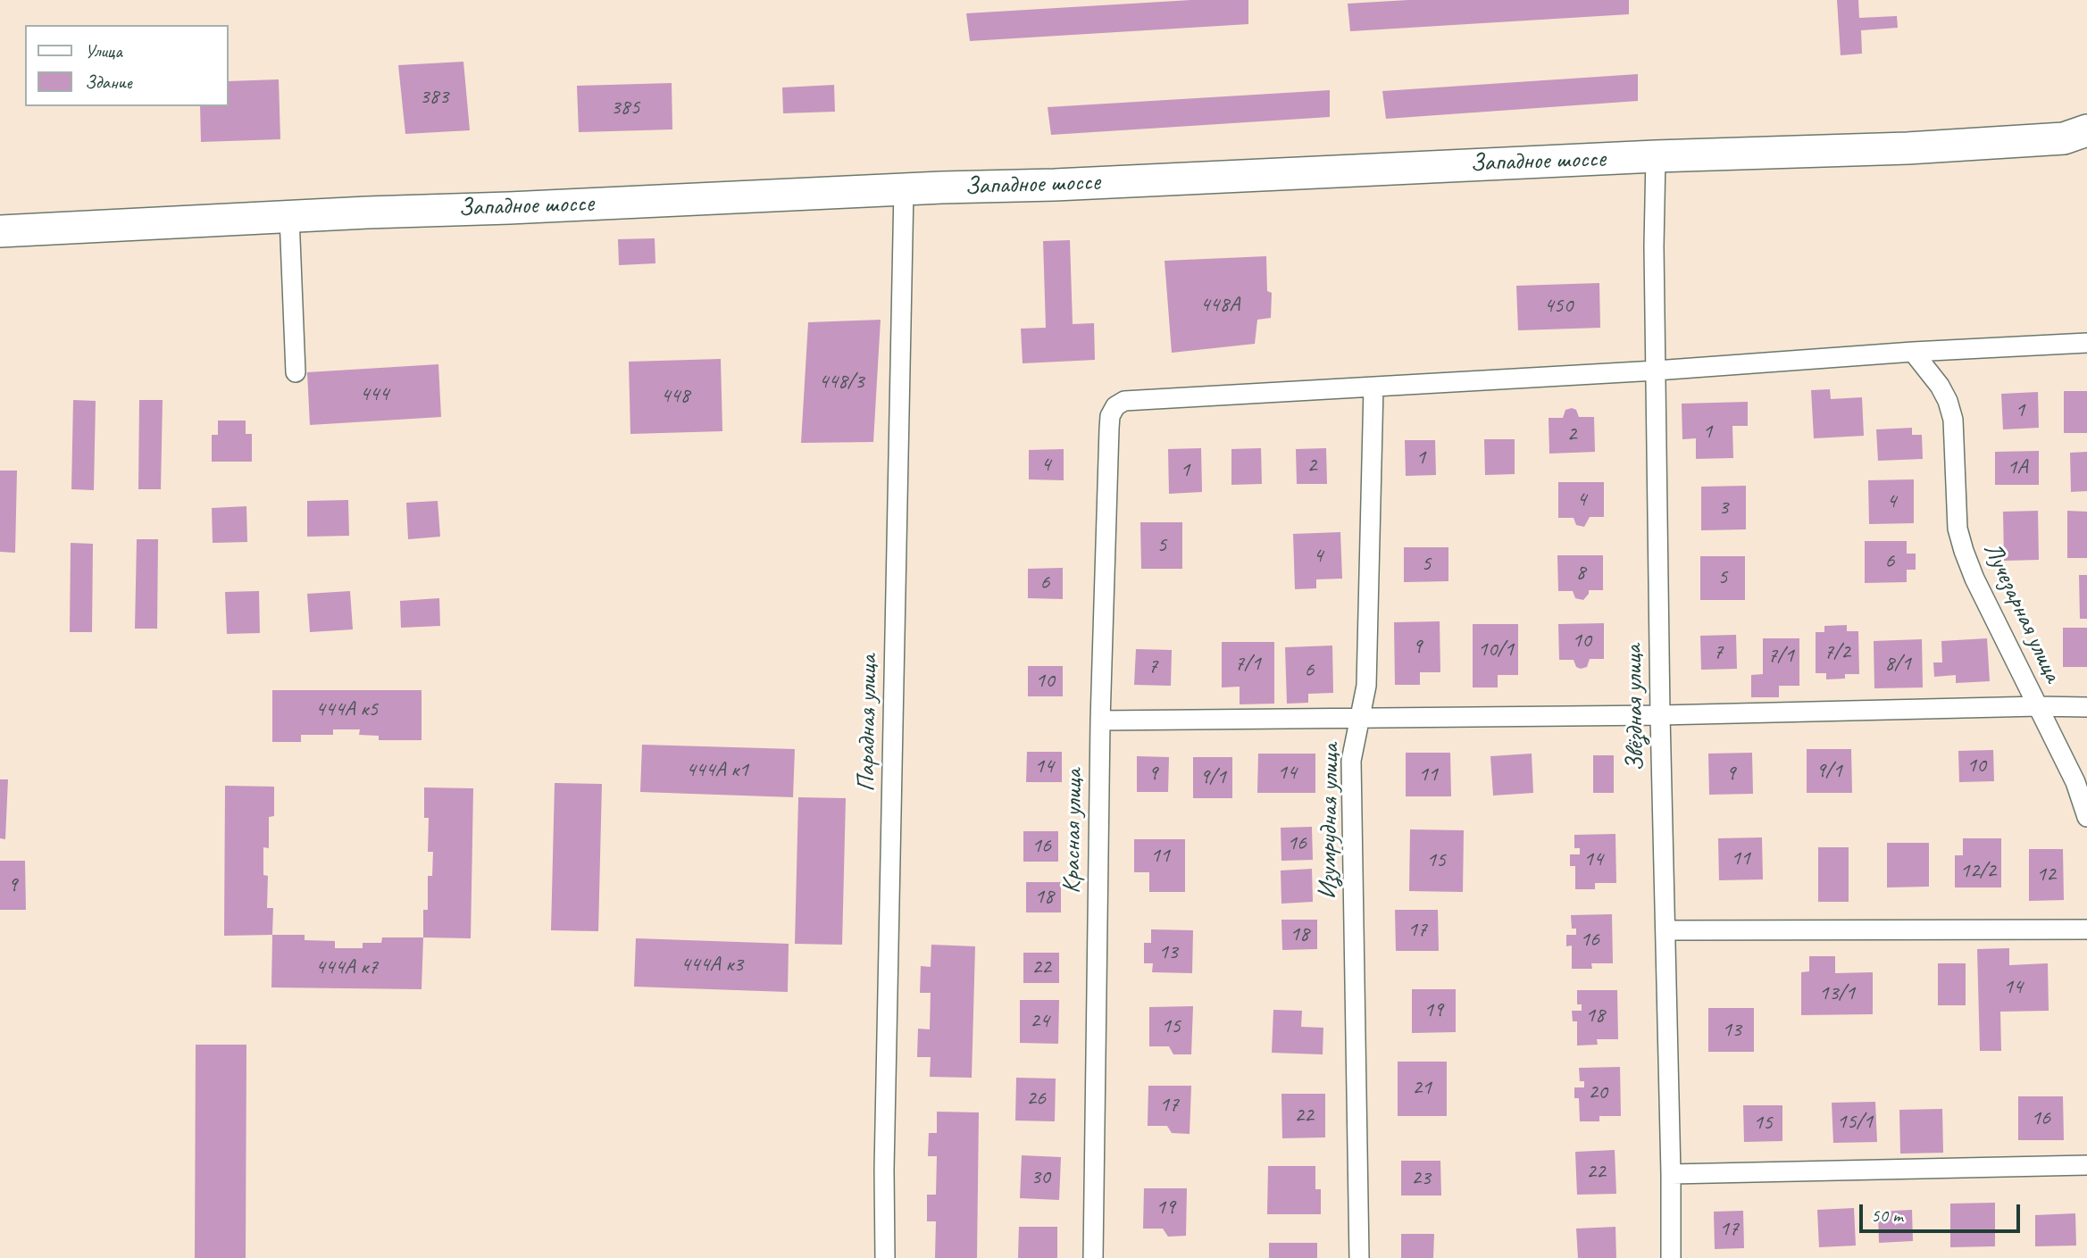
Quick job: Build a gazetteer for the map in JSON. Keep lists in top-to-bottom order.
{
  "streets": {
    "main road": ["Западное шоссе"],
    "street": [
      "Лучезарная улица",
      "Звёздная улица",
      "Парадная улица",
      "Изумрудная улица",
      "Красная улица"
    ]
  },
  "crossings": [
    ["Западное шоссе", "Звёздная улица"],
    ["Западное шоссе", "Парадная улица"],
    ["Изумрудная улица", "Красная улица"]
  ],
  "house_numbers": [
    "383",
    "385",
    "448А",
    "450",
    "448/3",
    "444",
    "448",
    "1",
    "1",
    "2",
    "1",
    "4",
    "2",
    "1А",
    "1",
    "4",
    "4",
    "3",
    "5",
    "4",
    "6",
    "5",
    "8",
    "5",
    "6",
    "10",
    "9",
    "10/1",
    "7",
    "7/2",
    "7/1",
    "7/1",
    "8/1",
    "7",
    "6",
    "10",
    "444А к5",
    "10",
    "14",
    "444А к1",
    "9/1",
    "14",
    "9",
    "9",
    "11",
    "9/1",
    "16",
    "16",
    "11",
    "11",
    "14",
    "15",
    "12/2",
    "12",
    "9",
    "18",
    "17",
    "18",
    "16",
    "13",
    "444А к3",
    "444А к7",
    "22",
    "14",
    "13/1",
    "19",
    "18",
    "24",
    "15",
    "13",
    "21",
    "20",
    "26",
    "17",
    "22",
    "16",
    "15/1",
    "15",
    "22",
    "30",
    "23",
    "19",
    "17"
  ],
  "legend": ["Улица", "Здание"],
  "scale_bar": "50 m"
}
